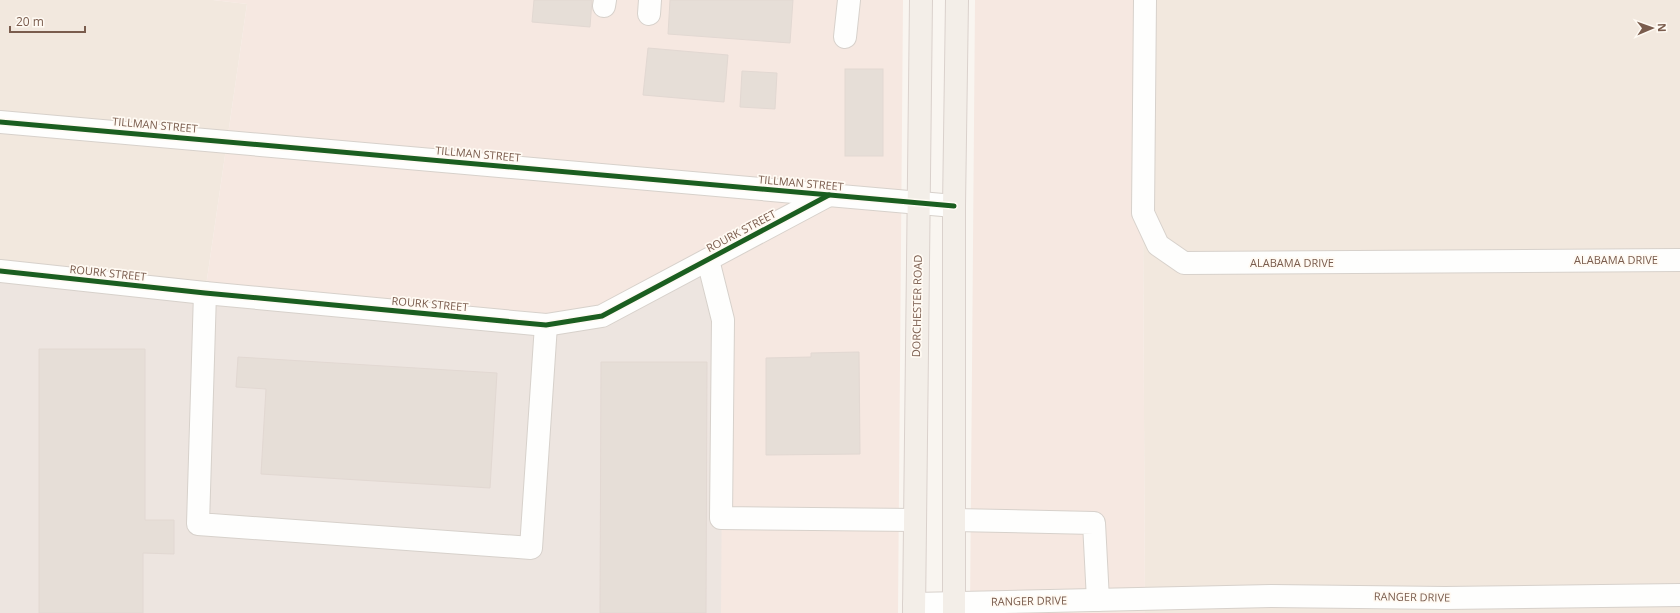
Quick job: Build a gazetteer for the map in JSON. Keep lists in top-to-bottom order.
{
  "streets": {
    "main road": ["DORCHESTER ROAD"],
    "street": [
      "TILLMAN STREET",
      "ROURK STREET",
      "ALABAMA DRIVE",
      "RANGER DRIVE"
    ]
  },
  "crossings": [
    ["TILLMAN STREET", "ROURK STREET"],
    ["TILLMAN STREET", "DORCHESTER ROAD"],
    ["DORCHESTER ROAD", "RANGER DRIVE"]
  ],
  "scale_bar": "20 m",
  "north": "right"
}
